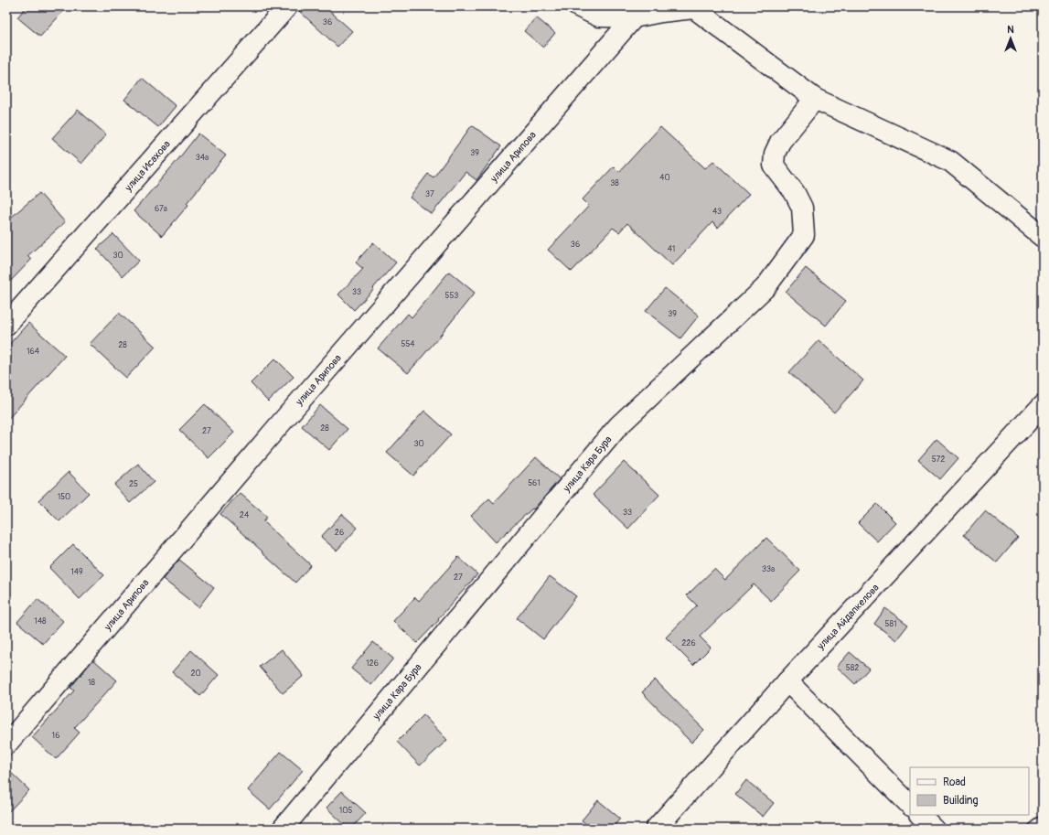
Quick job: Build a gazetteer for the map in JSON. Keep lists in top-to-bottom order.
{
  "streets": {
    "street": [
      "улица Арипова",
      "улица Исахова",
      "улица Кара Бура",
      "улица Айдапкелова"
    ]
  },
  "house_numbers": [
    "36",
    "39",
    "34а",
    "40",
    "38",
    "37",
    "67а",
    "43",
    "36",
    "41",
    "30",
    "33",
    "553",
    "39",
    "554",
    "28",
    "164",
    "28",
    "27",
    "30",
    "572",
    "561",
    "25",
    "150",
    "33",
    "24",
    "26",
    "33а",
    "149",
    "27",
    "148",
    "581",
    "226",
    "126",
    "582",
    "20",
    "18",
    "16",
    "105"
  ],
  "legend": ["Road", "Building"],
  "north": "top"
}
